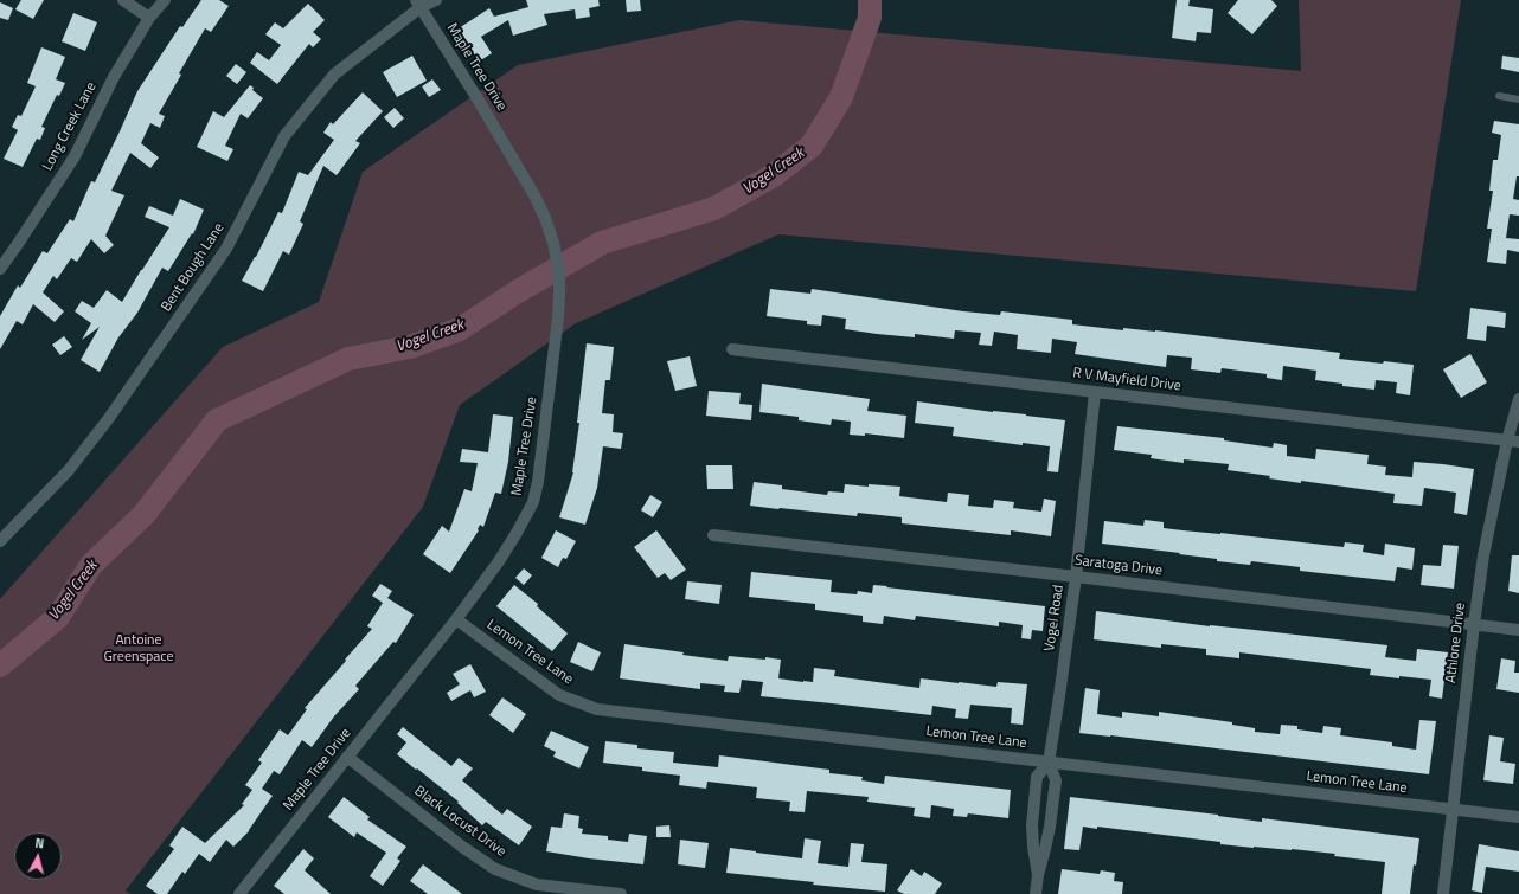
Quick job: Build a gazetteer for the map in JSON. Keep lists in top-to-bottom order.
{
  "streets": {
    "street": [
      "Maple Tree Drive",
      "Long Creek Lane",
      "Bent Bough Lane",
      "R V Mayfield Drive",
      "Saratoga Drive",
      "Vogel Road",
      "Athlone Drive",
      "Lemon Tree Lane",
      "Black Locust Drive"
    ]
  },
  "crossings": [
    ["Maple Tree Drive", "Bent Bough Lane"],
    ["Maple Tree Drive", "Lemon Tree Lane"],
    ["Maple Tree Drive", "Black Locust Drive"],
    ["R V Mayfield Drive", "Vogel Road"],
    ["R V Mayfield Drive", "Athlone Drive"],
    ["Saratoga Drive", "Vogel Road"],
    ["Saratoga Drive", "Athlone Drive"],
    ["Vogel Road", "Lemon Tree Lane"],
    ["Athlone Drive", "Lemon Tree Lane"]
  ],
  "water": ["Vogel Creek"],
  "parks": ["Antoine Greenspace"],
  "north": "top"
}
